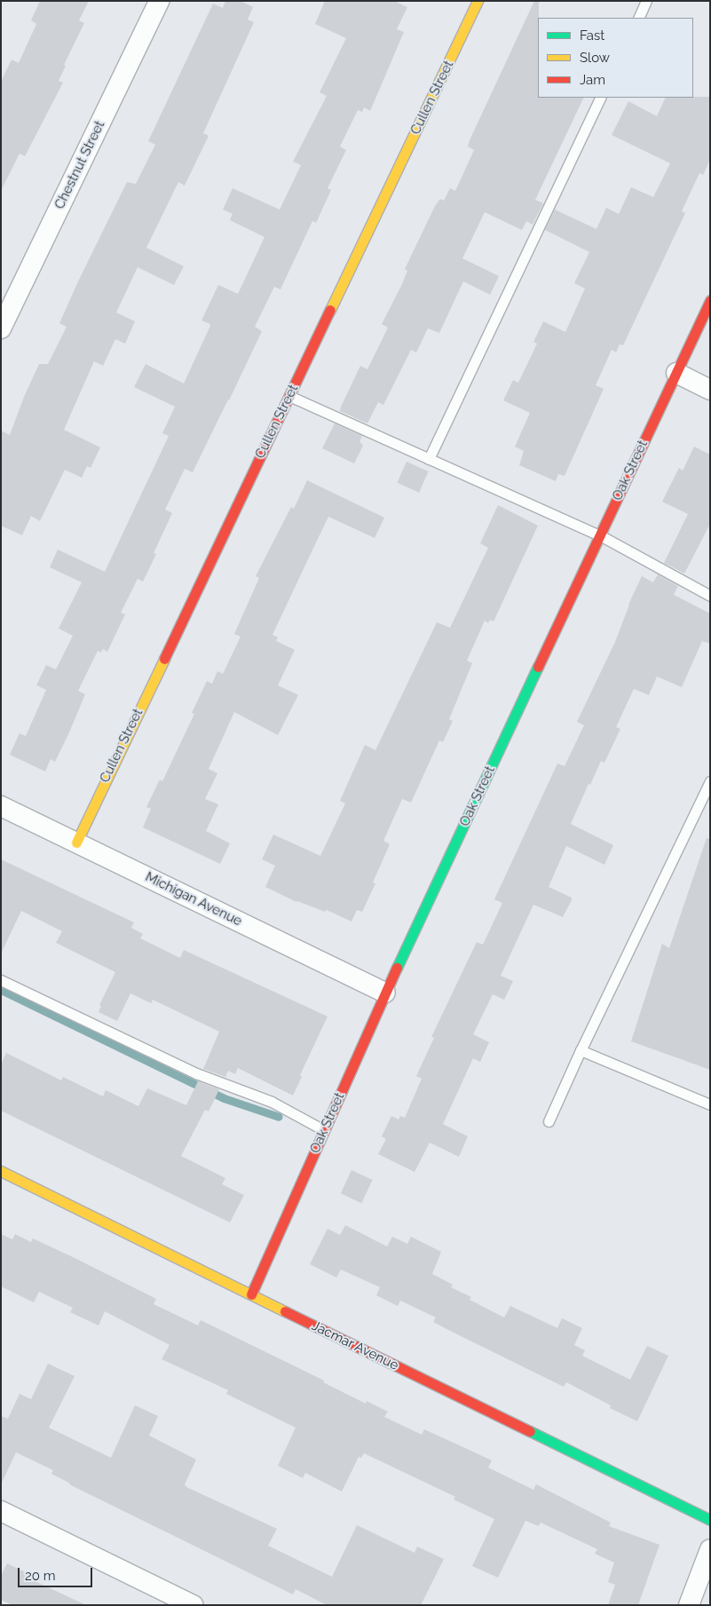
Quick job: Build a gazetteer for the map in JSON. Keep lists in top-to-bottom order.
{
  "streets": {
    "street": [
      "Cullen Street",
      "Chestnut Street",
      "Oak Street",
      "Michigan Avenue",
      "Jacmar Avenue"
    ]
  },
  "crossings": [
    ["Cullen Street", "Michigan Avenue"],
    ["Oak Street", "Michigan Avenue"],
    ["Oak Street", "Jacmar Avenue"]
  ],
  "legend": ["Fast", "Slow", "Jam"],
  "scale_bar": "20 m"
}
